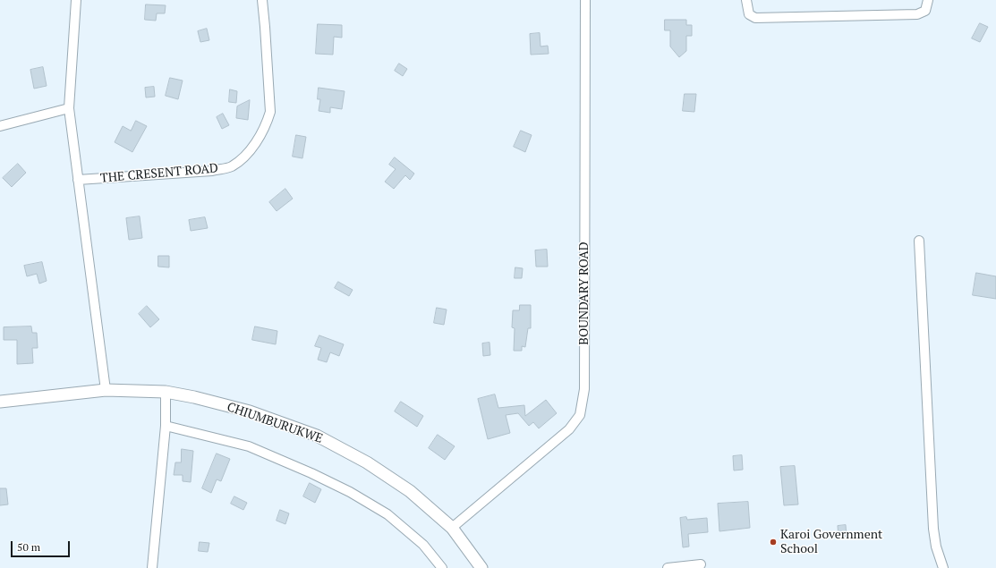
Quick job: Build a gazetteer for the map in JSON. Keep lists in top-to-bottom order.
{
  "streets": {
    "street": ["THE CRESENT ROAD", "BOUNDARY ROAD", "CHIUMBURUKWE"]
  },
  "crossings": [
    ["BOUNDARY ROAD", "CHIUMBURUKWE"]
  ],
  "places": ["Karoi Government School"],
  "scale_bar": "50 m"
}
